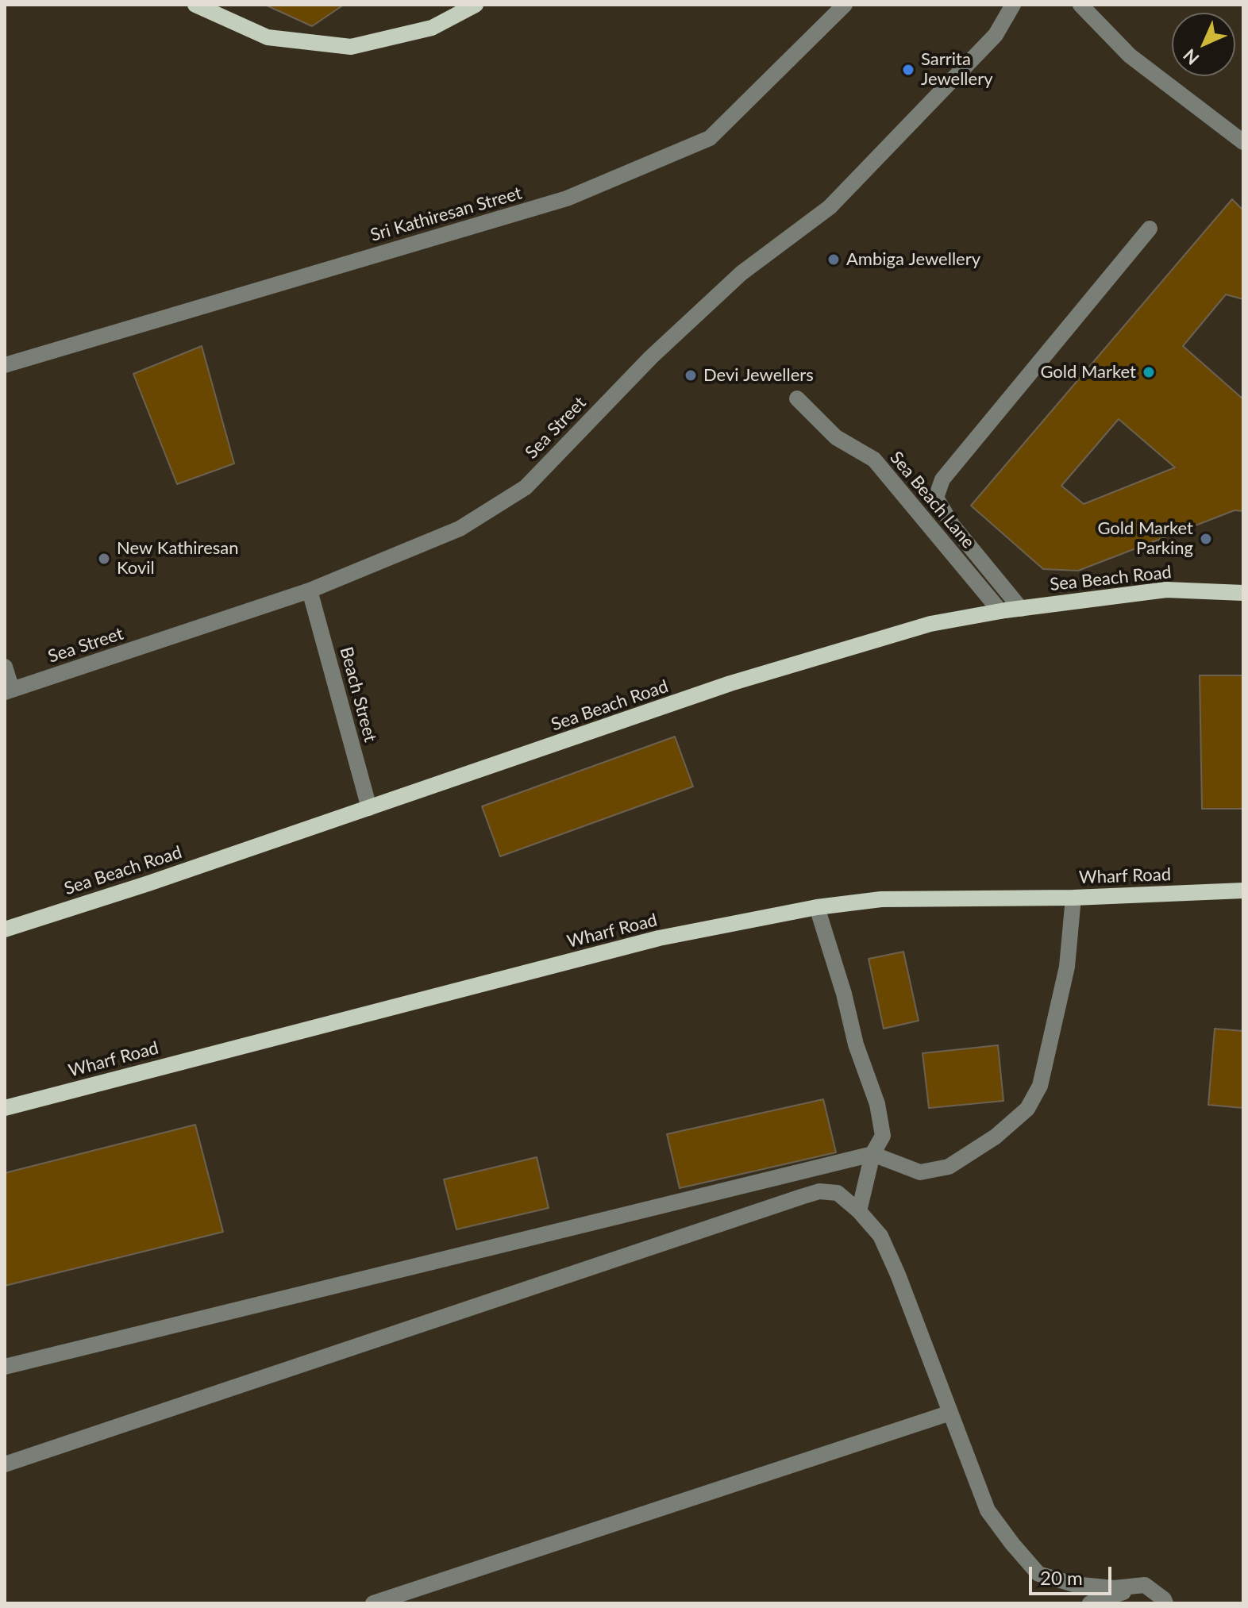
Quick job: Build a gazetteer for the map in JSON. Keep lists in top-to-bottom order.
{
  "streets": {
    "main road": ["Sea Beach Road", "Wharf Road"],
    "street": [
      "Sri Kathiresan Street",
      "Sea Street",
      "Sea Beach Lane",
      "Beach Street"
    ]
  },
  "crossings": [
    ["Sea Street", "Beach Street"],
    ["Sea Beach Lane", "Sea Beach Road"],
    ["Sea Beach Road", "Beach Street"]
  ],
  "places": [
    "Sarrita Jewellery",
    "Ambiga Jewellery",
    "Gold Market",
    "Devi Jewellers",
    "Gold Market Parking",
    "New Kathiresan Kovil"
  ],
  "scale_bar": "20 m",
  "north": "bottom left"
}
